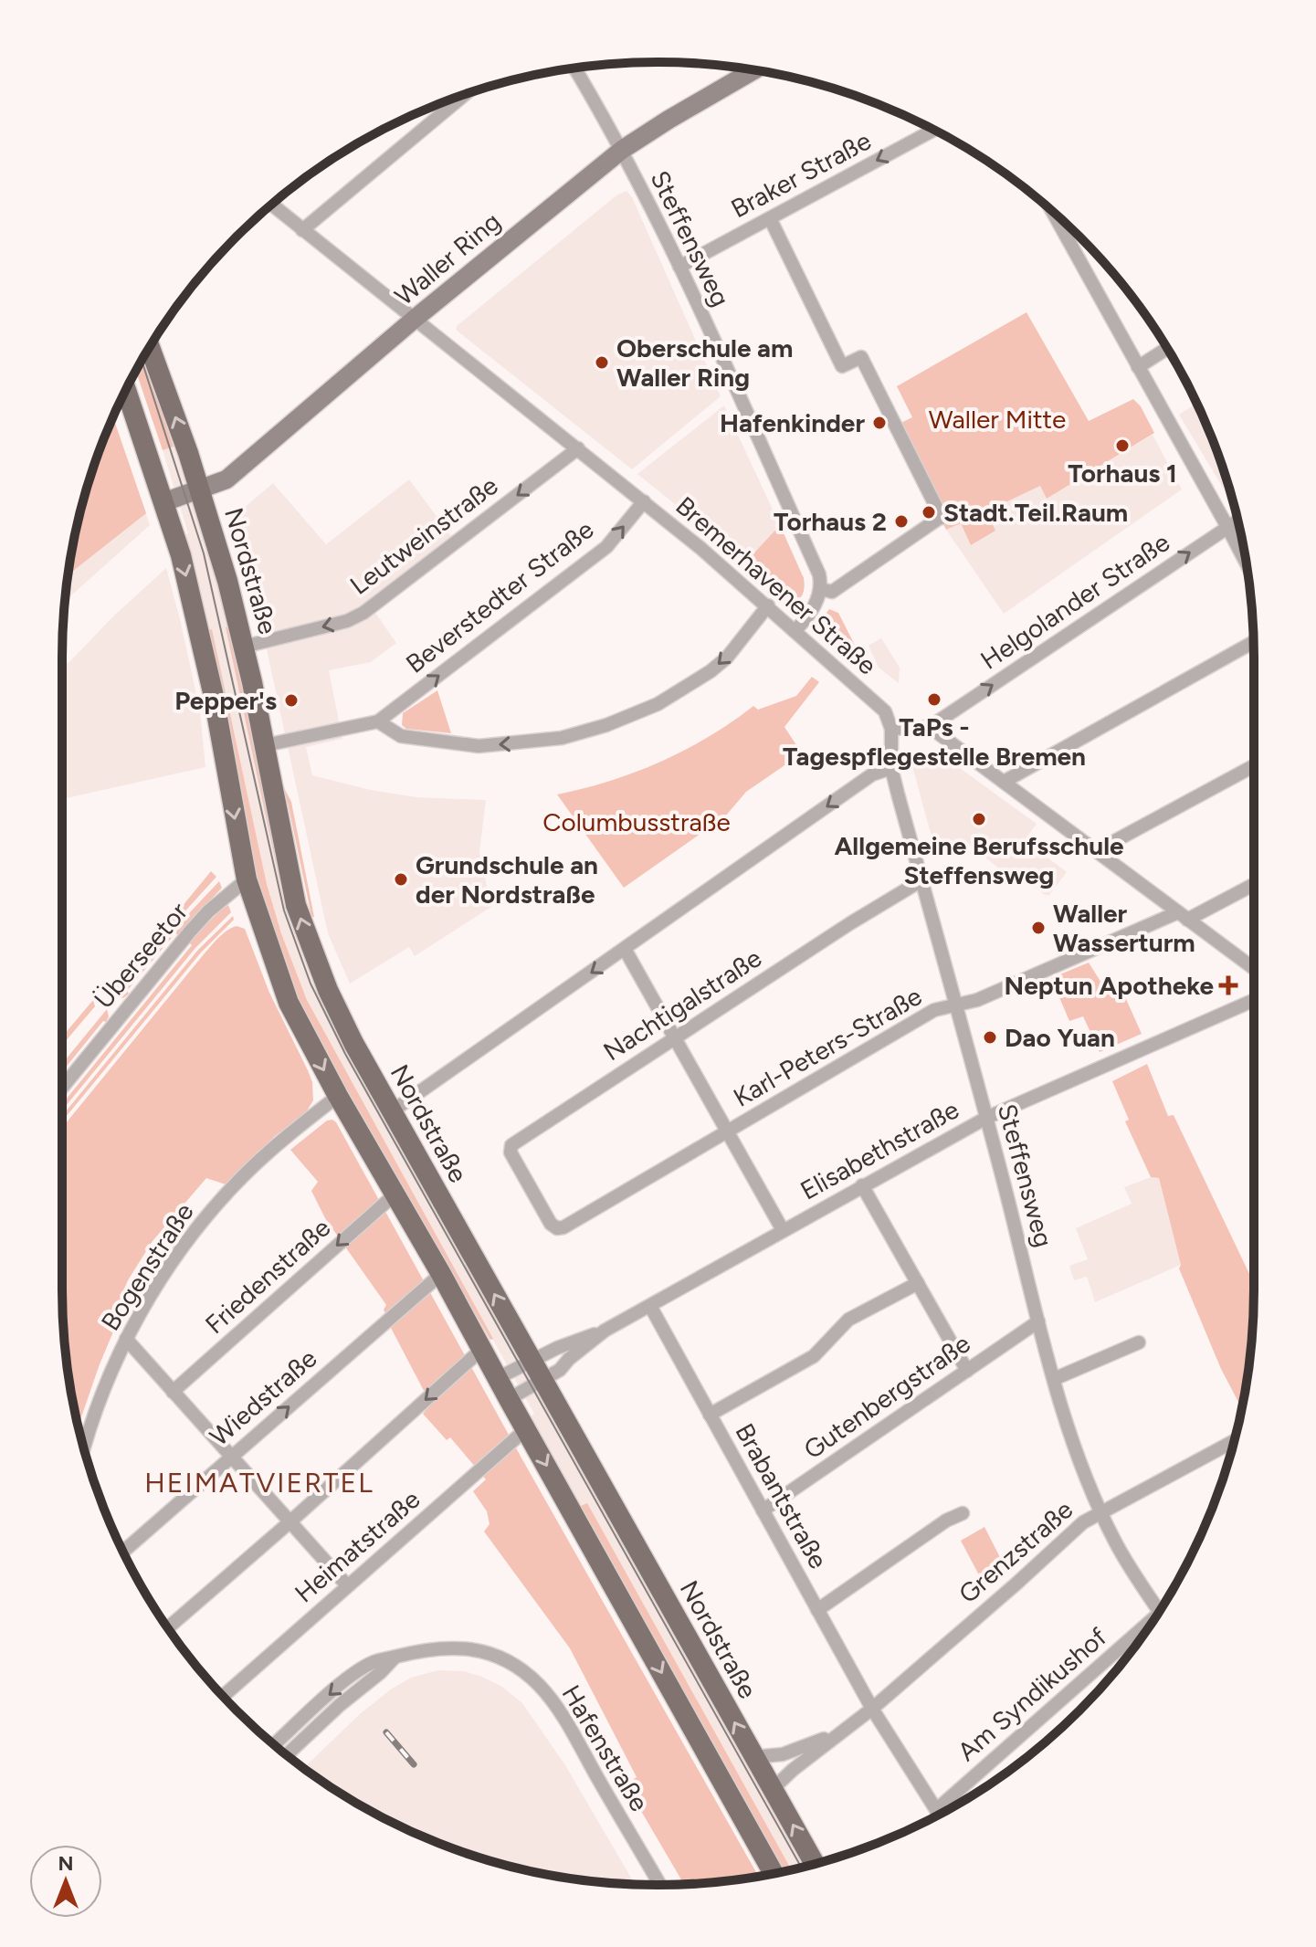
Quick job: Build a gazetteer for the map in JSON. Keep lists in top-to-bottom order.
{
  "streets": {
    "main road": ["Waller Ring", "Nordstraße"],
    "street": [
      "Braker Straße",
      "Steffensweg",
      "Leutweinstraße",
      "Bremerhavener Straße",
      "Beverstedter Straße",
      "Helgolander Straße",
      "Überseetor",
      "Nachtigalstraße",
      "Karl-Peters-Straße",
      "Elisabethstraße",
      "Bogenstraße",
      "Friedenstraße",
      "Gutenbergstraße",
      "Wiedstraße",
      "Brabantstraße",
      "Heimatstraße",
      "Grenzstraße",
      "Am Syndikushof",
      "Hafenstraße"
    ]
  },
  "crossings": [
    ["Braker Straße", "Steffensweg"],
    ["Steffensweg", "Waller Ring"],
    ["Steffensweg", "Bremerhavener Straße"],
    ["Steffensweg", "Nachtigalstraße"],
    ["Steffensweg", "Karl-Peters-Straße"],
    ["Steffensweg", "Elisabethstraße"],
    ["Steffensweg", "Gutenbergstraße"],
    ["Steffensweg", "Grenzstraße"],
    ["Waller Ring", "Nordstraße"],
    ["Waller Ring", "Bremerhavener Straße"],
    ["Leutweinstraße", "Nordstraße"],
    ["Leutweinstraße", "Bremerhavener Straße"],
    ["Nordstraße", "Elisabethstraße"],
    ["Nordstraße", "Grenzstraße"],
    ["Bremerhavener Straße", "Beverstedter Straße"],
    ["Nachtigalstraße", "Karl-Peters-Straße"],
    ["Elisabethstraße", "Brabantstraße"],
    ["Gutenbergstraße", "Brabantstraße"],
    ["Brabantstraße", "Grenzstraße"],
    ["Brabantstraße", "Am Syndikushof"]
  ],
  "one_way": [
    "Braker Straße",
    "Leutweinstraße",
    "Beverstedter Straße",
    "Friedenstraße"
  ],
  "districts": ["HEIMATVIERTEL"],
  "parks": ["Waller Mitte", "Columbusstraße"],
  "places": {
    "other": [
      "Oberschule am Waller Ring",
      "Hafenkinder",
      "Torhaus 1",
      "Stadt.Teil.Raum",
      "Torhaus 2",
      "TaPs - Tagespflegestelle Bremen",
      "Pepper's",
      "Allgemeine Berufsschule Steffensweg",
      "Grundschule an der Nordstraße",
      "Waller Wasserturm",
      "Dao Yuan"
    ],
    "health": ["Neptun Apotheke"]
  },
  "north": "top"
}
